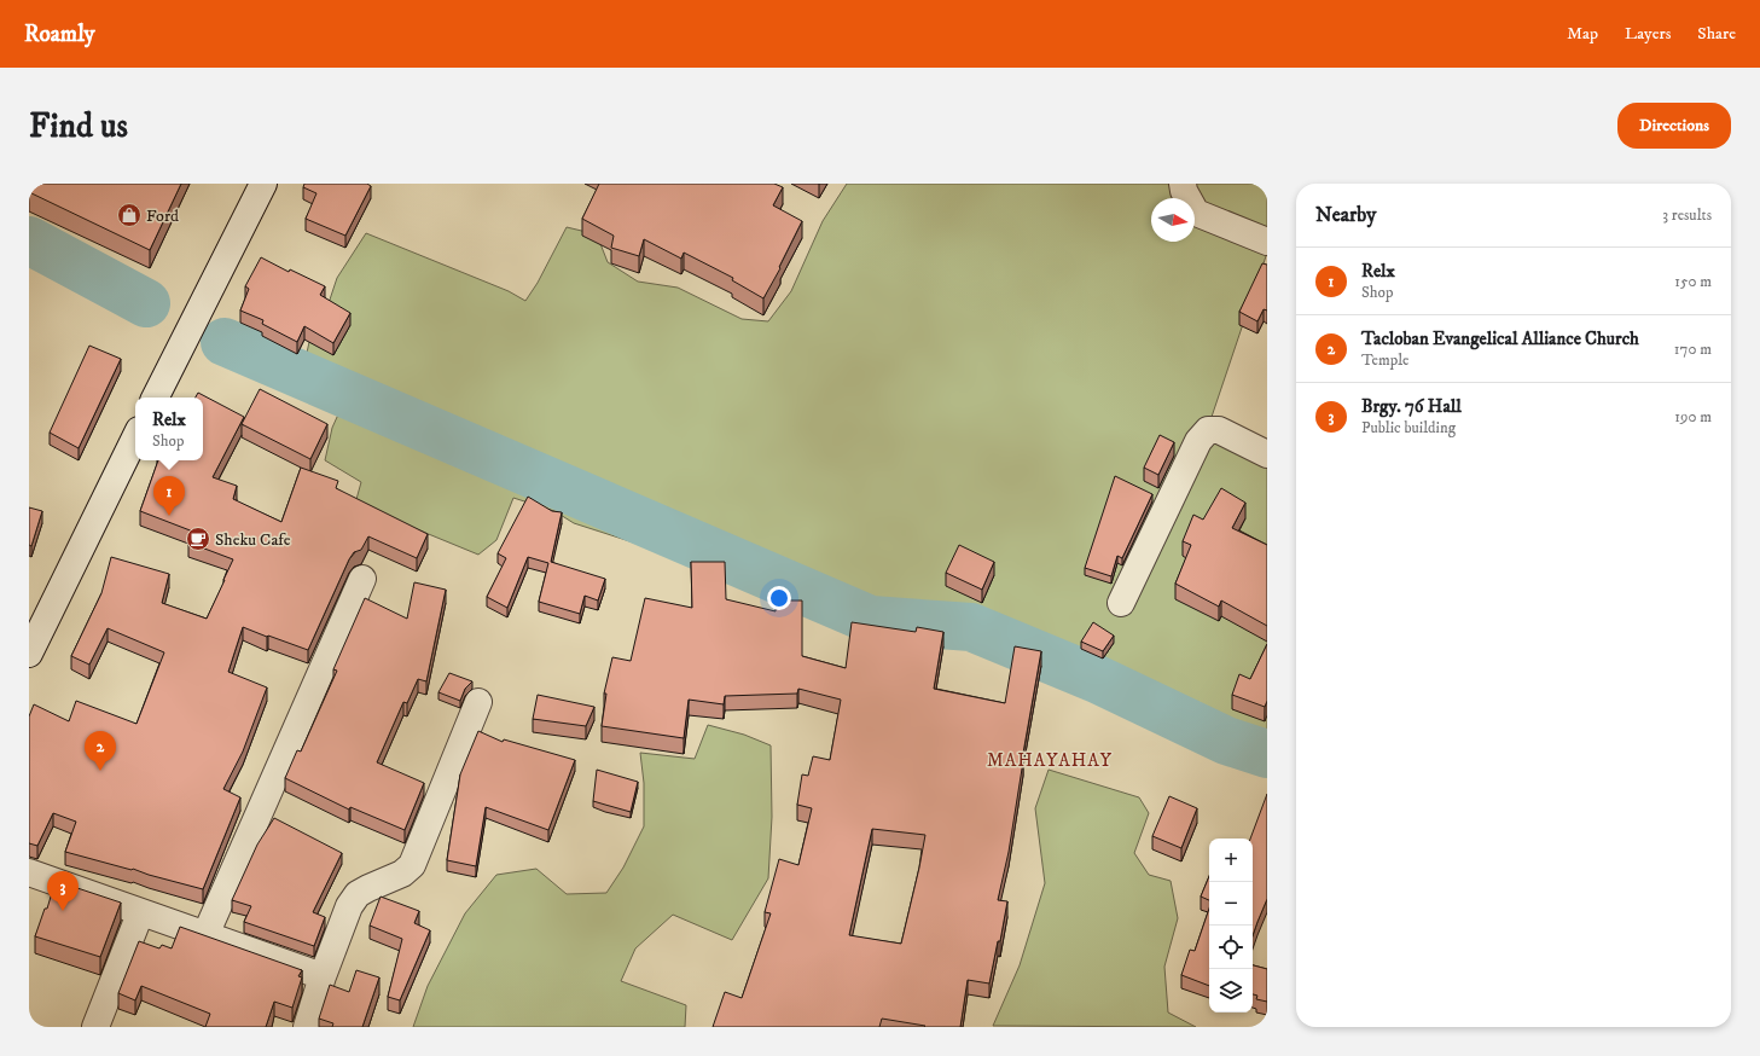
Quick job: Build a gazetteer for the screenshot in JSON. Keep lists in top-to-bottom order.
{
  "districts": ["MAHAYAHAY"],
  "places": {
    "shop": ["Ford"],
    "cafe": ["Sheku Cafe"]
  },
  "north": "right",
  "page": {
    "header": "Roamly",
    "nav": ["Map", "Layers", "Share"],
    "buttons": "Directions",
    "title": "Find us",
    "heading": ["Nearby", "3 results"],
    "list": [
      {
        "mark": "1",
        "name": "Relx",
        "note": "Shop",
        "value": "150 m"
      },
      {
        "mark": "2",
        "name": "Tacloban Evangelical Alliance Church",
        "note": "Temple",
        "value": "170 m"
      },
      {
        "mark": "3",
        "name": "Brgy. 76 Hall",
        "note": "Public building",
        "value": "190 m"
      }
    ],
    "popup": ["Relx", "Shop"],
    "pins": ["1", "2", "3"],
    "map_buttons": ["+", "−"]
  }
}
